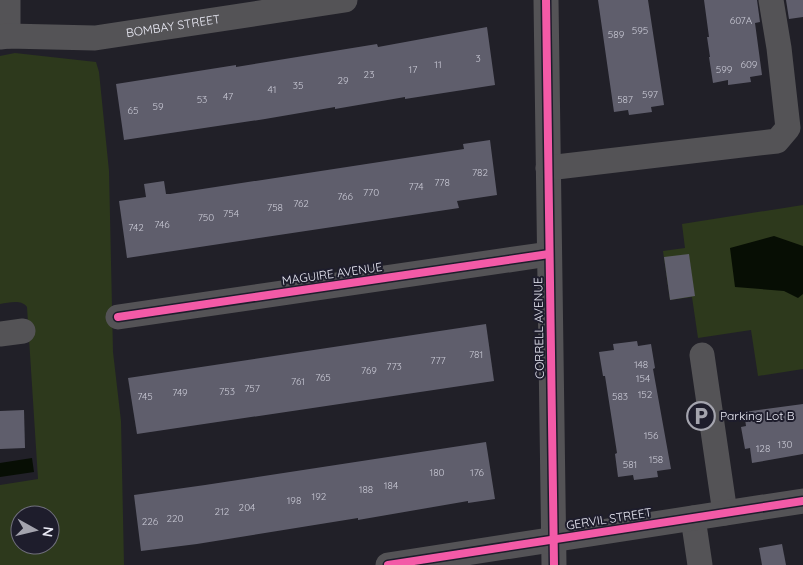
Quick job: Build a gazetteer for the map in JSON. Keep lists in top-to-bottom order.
{
  "streets": {
    "street": [
      "BOMBAY STREET",
      "MAGUIRE AVENUE",
      "CORRELL AVENUE",
      "GERVIL STREET"
    ]
  },
  "crossings": [
    ["MAGUIRE AVENUE", "CORRELL AVENUE"],
    ["CORRELL AVENUE", "GERVIL STREET"]
  ],
  "places": {
    "parking": ["Parking Lot B"]
  },
  "house_numbers": [
    "607A",
    "595",
    "589",
    "3",
    "11",
    "609",
    "17",
    "599",
    "23",
    "29",
    "35",
    "41",
    "597",
    "47",
    "53",
    "587",
    "59",
    "65",
    "782",
    "778",
    "774",
    "770",
    "766",
    "762",
    "758",
    "754",
    "750",
    "746",
    "742",
    "781",
    "777",
    "148",
    "773",
    "769",
    "765",
    "154",
    "761",
    "757",
    "753",
    "749",
    "152",
    "745",
    "583",
    "156",
    "130",
    "128",
    "158",
    "581",
    "180",
    "176",
    "184",
    "188",
    "192",
    "198",
    "204",
    "212",
    "220",
    "226"
  ],
  "north": "right"
}
